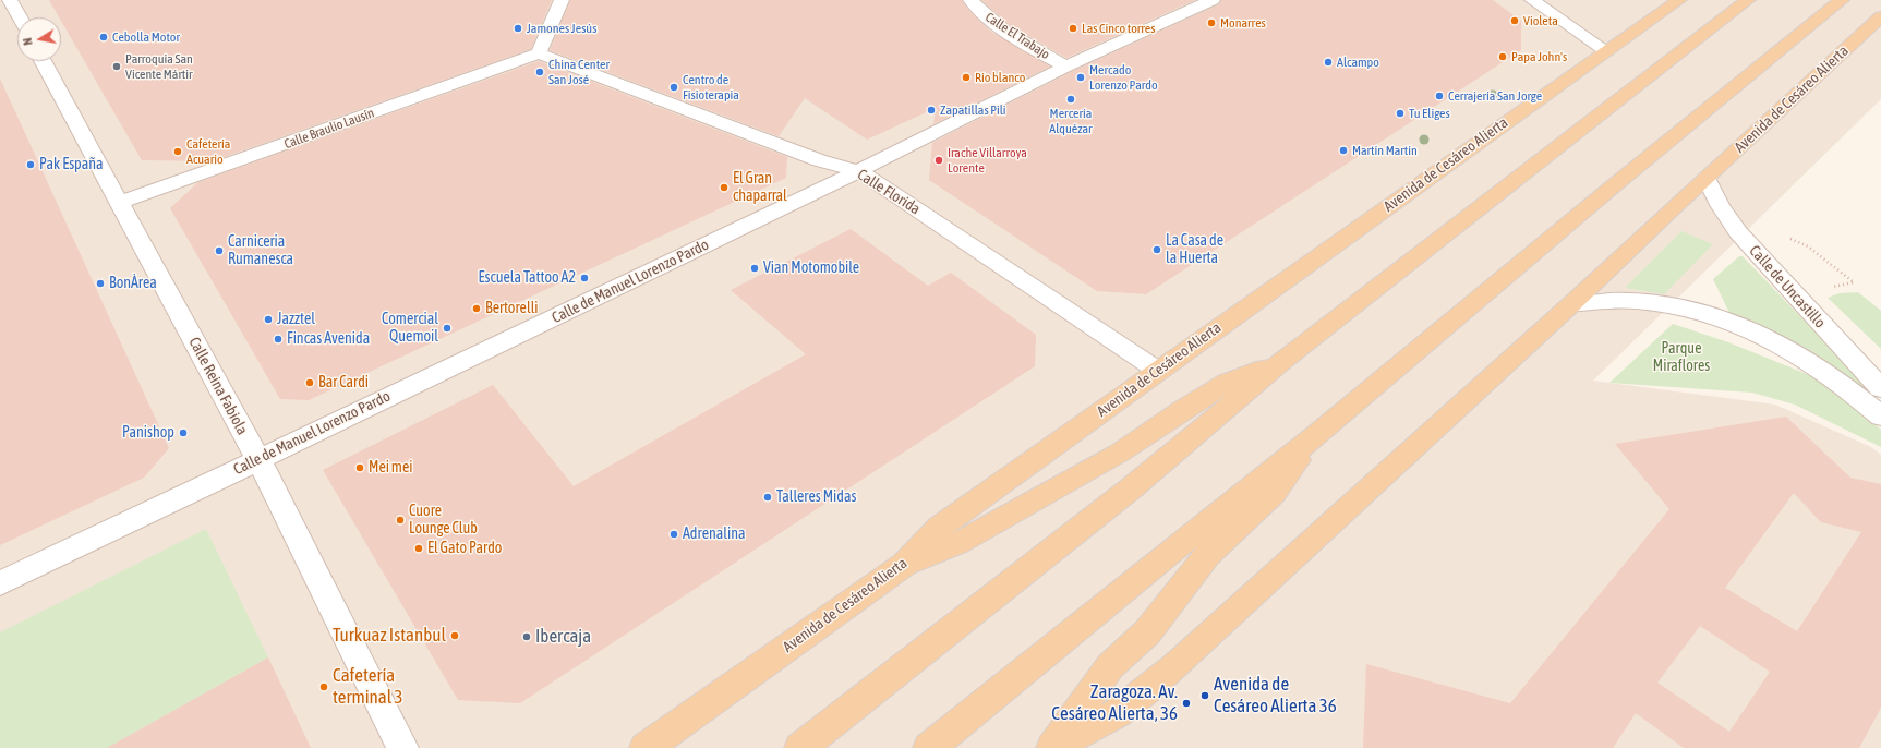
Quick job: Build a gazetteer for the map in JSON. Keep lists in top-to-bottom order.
{
  "streets": {
    "main road": ["Avenida de Cesáreo Alierta"],
    "street": [
      "Calle El Trabajo",
      "Calle Braulio Lausín",
      "Calle Florida",
      "Calle de Manuel Lorenzo Pardo",
      "Calle de Uncastillo",
      "Calle Reina Fabiola"
    ]
  },
  "crossings": [
    ["Calle El Trabajo", "Calle de Manuel Lorenzo Pardo"],
    ["Avenida de Cesáreo Alierta", "Calle Florida"],
    ["Avenida de Cesáreo Alierta", "Calle de Uncastillo"],
    ["Calle Braulio Lausín", "Calle Florida"],
    ["Calle Braulio Lausín", "Calle Reina Fabiola"],
    ["Calle Florida", "Calle de Manuel Lorenzo Pardo"],
    ["Calle de Manuel Lorenzo Pardo", "Calle Reina Fabiola"]
  ],
  "parks": ["Parque Miraflores"],
  "places": [
    "Violeta",
    "Monarres",
    "Jamones Jesús",
    "Las Cinco torres",
    "Cebolla Motor",
    "Papa John's",
    "Alcampo",
    "Parroquia San Vicente Mártir",
    "China Center San José",
    "Río blanco",
    "Mercado Lorenzo Pardo",
    "Centro de Fisioterapia",
    "Cerrajería San Jorge",
    "Mercería Alquézar",
    "Zapatillas Pili",
    "Tu Eliges",
    "Martín Martín",
    "Cafetería Acuario",
    "Irache Villarroya Lorente",
    "Pak España",
    "El Gran chaparral",
    "La Casa de la Huerta",
    "Carniceria Rumanesca",
    "Vian Motomobile",
    "Escuela Tattoo A2",
    "BonÀrea",
    "Bertorelli",
    "Jazztel",
    "Comercial Quemoil",
    "Fincas Avenida",
    "Bar Cardi",
    "Panishop",
    "Mei mei",
    "Talleres Midas",
    "Cuore Lounge Club",
    "Adrenalina",
    "El Gato Pardo",
    "Turkuaz Istanbul",
    "Ibercaja",
    "Cafetería terminal 3",
    "Avenida de Cesáreo Alierta 36",
    "Zaragoza. Av. Cesáreo Alierta, 36"
  ],
  "north": "left"
}
